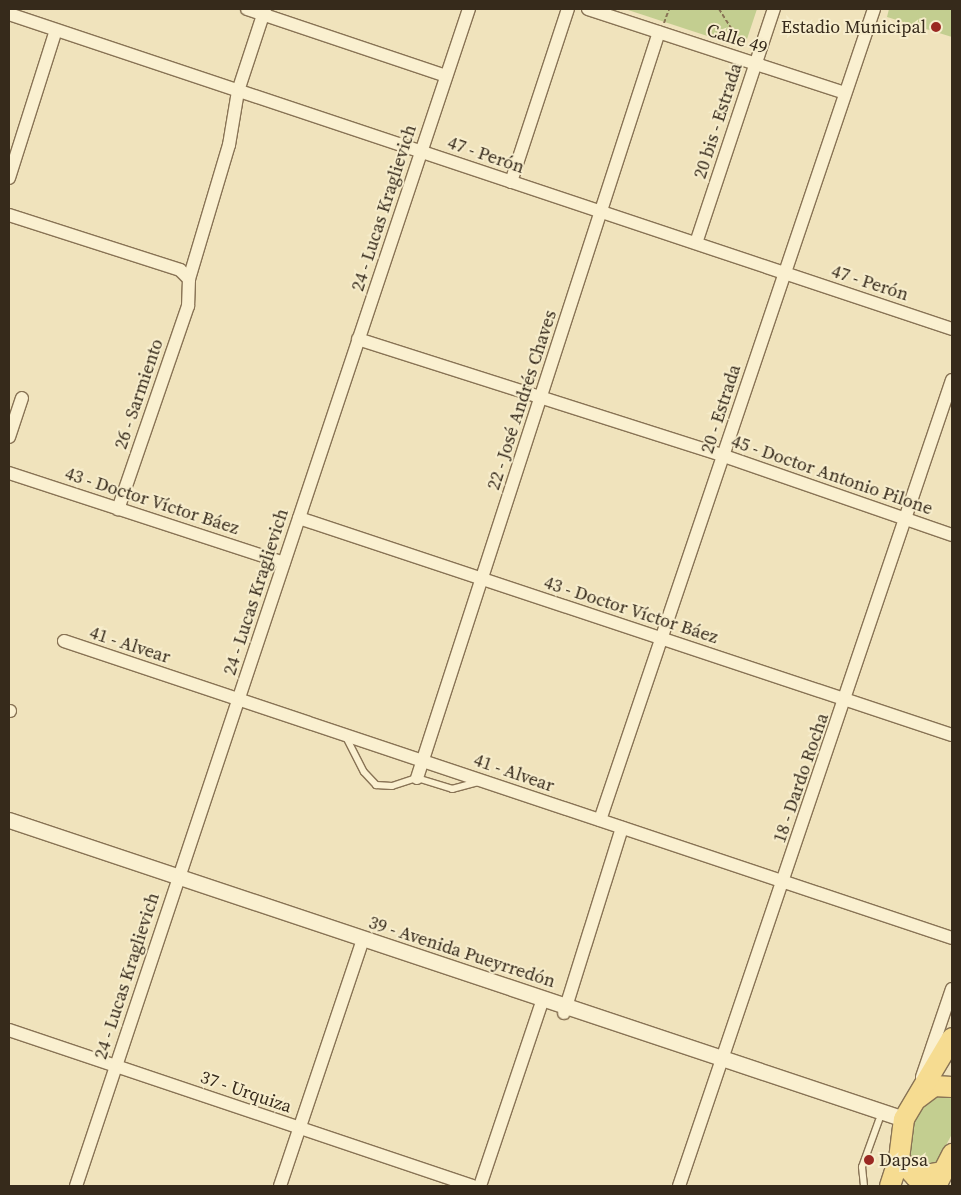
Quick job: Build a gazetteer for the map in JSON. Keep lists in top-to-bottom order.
{
  "streets": {
    "street": [
      "Calle 49",
      "20 bis - Estrada",
      "47 - Perón",
      "24 - Lucas Kraglievich",
      "26 - Sarmiento",
      "22 - José Andrés Chaves",
      "20 - Estrada",
      "45 - Doctor Antonio Pilone",
      "43 - Doctor Víctor Báez",
      "41 - Alvear",
      "18 - Dardo Rocha",
      "39 - Avenida Pueyrredón",
      "37 - Urquiza"
    ]
  },
  "crossings": [
    ["Calle 49", "20 bis - Estrada"],
    ["Calle 49", "22 - José Andrés Chaves"],
    ["Calle 49", "20 - Estrada"],
    ["20 bis - Estrada", "47 - Perón"],
    ["47 - Perón", "24 - Lucas Kraglievich"],
    ["47 - Perón", "26 - Sarmiento"],
    ["47 - Perón", "22 - José Andrés Chaves"],
    ["47 - Perón", "20 - Estrada"],
    ["24 - Lucas Kraglievich", "45 - Doctor Antonio Pilone"],
    ["24 - Lucas Kraglievich", "43 - Doctor Víctor Báez"],
    ["24 - Lucas Kraglievich", "41 - Alvear"],
    ["24 - Lucas Kraglievich", "39 - Avenida Pueyrredón"],
    ["24 - Lucas Kraglievich", "37 - Urquiza"],
    ["26 - Sarmiento", "43 - Doctor Víctor Báez"],
    ["22 - José Andrés Chaves", "45 - Doctor Antonio Pilone"],
    ["22 - José Andrés Chaves", "43 - Doctor Víctor Báez"],
    ["22 - José Andrés Chaves", "41 - Alvear"],
    ["20 - Estrada", "45 - Doctor Antonio Pilone"],
    ["20 - Estrada", "43 - Doctor Víctor Báez"],
    ["20 - Estrada", "41 - Alvear"],
    ["45 - Doctor Antonio Pilone", "18 - Dardo Rocha"],
    ["43 - Doctor Víctor Báez", "18 - Dardo Rocha"],
    ["41 - Alvear", "18 - Dardo Rocha"],
    ["18 - Dardo Rocha", "39 - Avenida Pueyrredón"]
  ],
  "places": ["Estadio Municipal", "Dapsa"]
}
